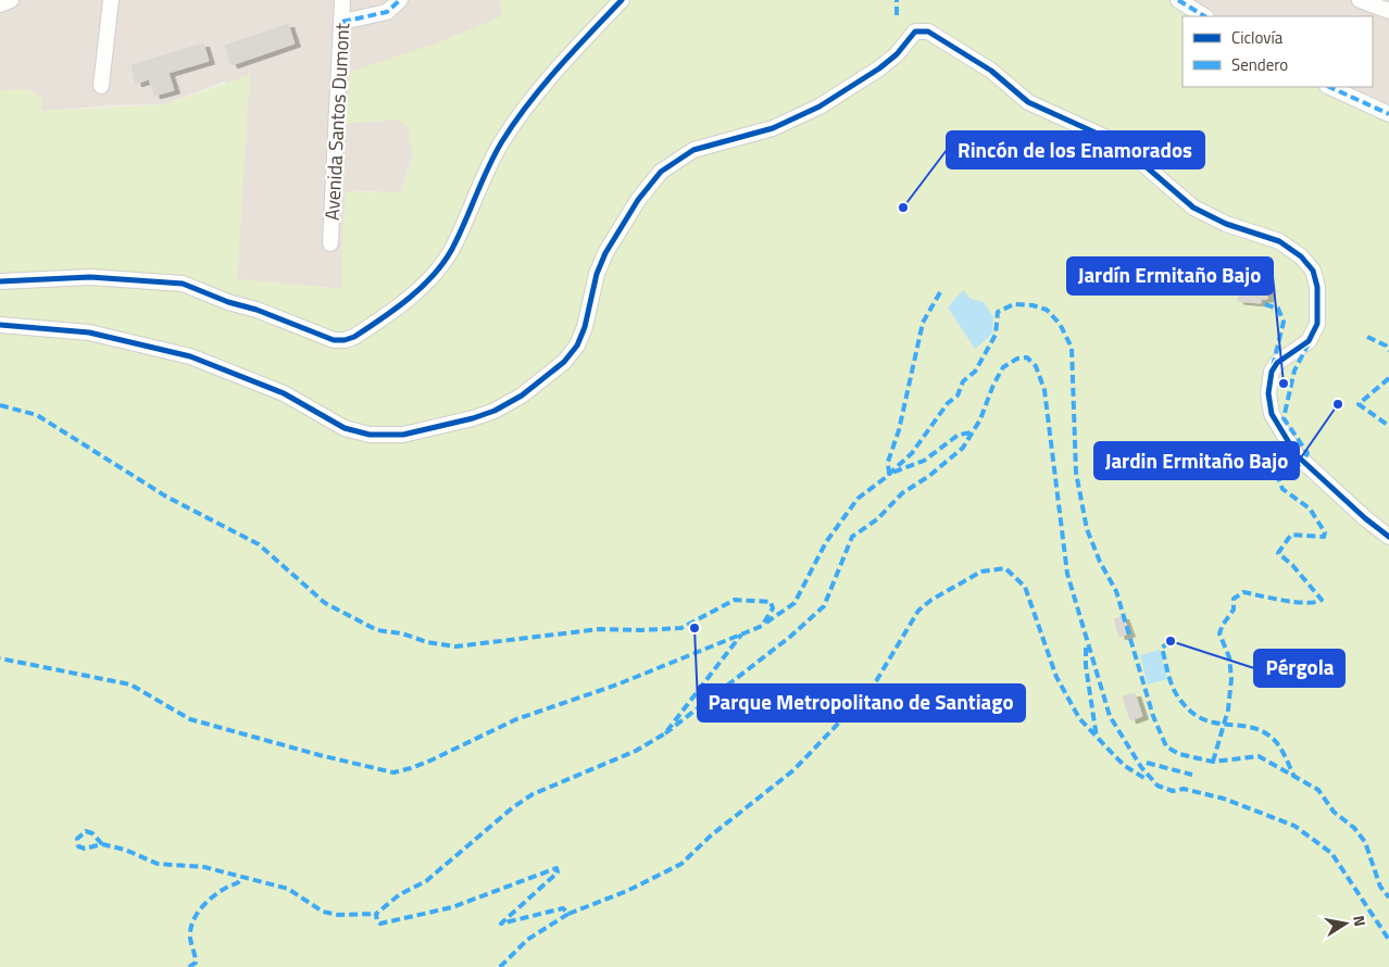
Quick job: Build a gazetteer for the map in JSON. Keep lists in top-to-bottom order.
{
  "streets": {
    "street": ["Avenida Santos Dumont"]
  },
  "places": [
    "Rincón de los Enamorados",
    "Jardín Ermitaño Bajo",
    "Jardin Ermitaño Bajo",
    "Parque Metropolitano de Santiago",
    "Pérgola"
  ],
  "legend": ["Ciclovía", "Sendero"],
  "north": "right"
}
